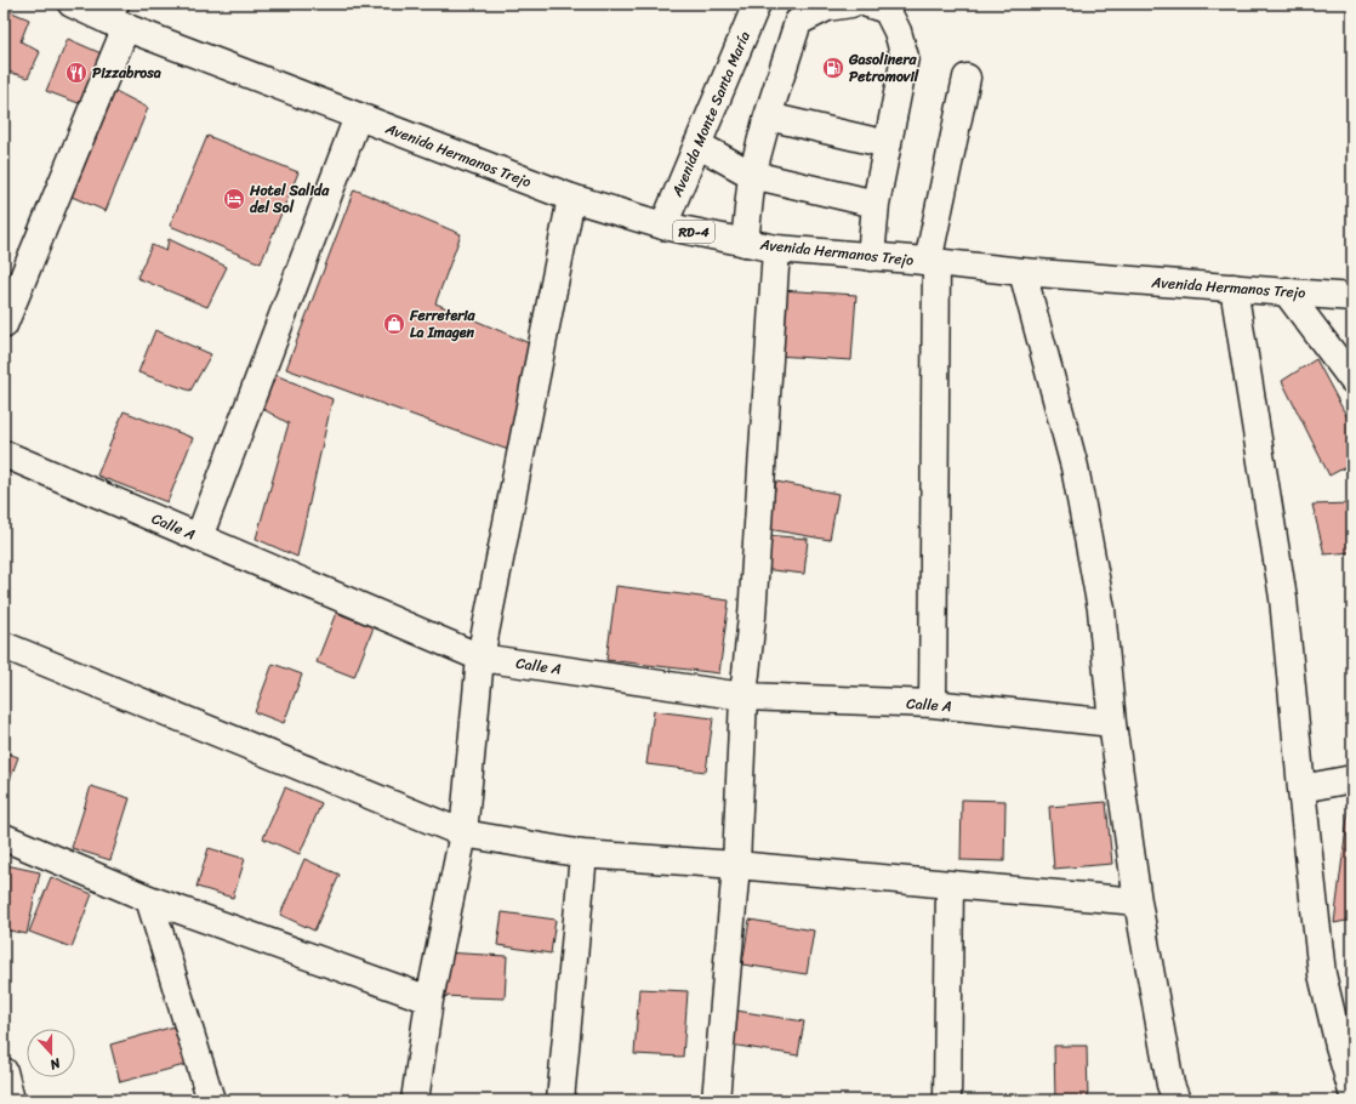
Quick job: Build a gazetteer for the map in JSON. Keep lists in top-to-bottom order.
{
  "streets": {
    "street": [
      "Avenida Monte Santa María",
      "Avenida Hermanos Trejo",
      "RD-4",
      "Calle A"
    ]
  },
  "crossings": [
    ["Avenida Monte Santa María", "Avenida Hermanos Trejo"]
  ],
  "places": {
    "fuel station": ["Gasolinera Petromovil"],
    "restaurant": ["Pizzabrosa"],
    "hotel": ["Hotel Salida del Sol"],
    "shop": ["Ferreteria La Imagen"]
  },
  "north": "bottom"
}
